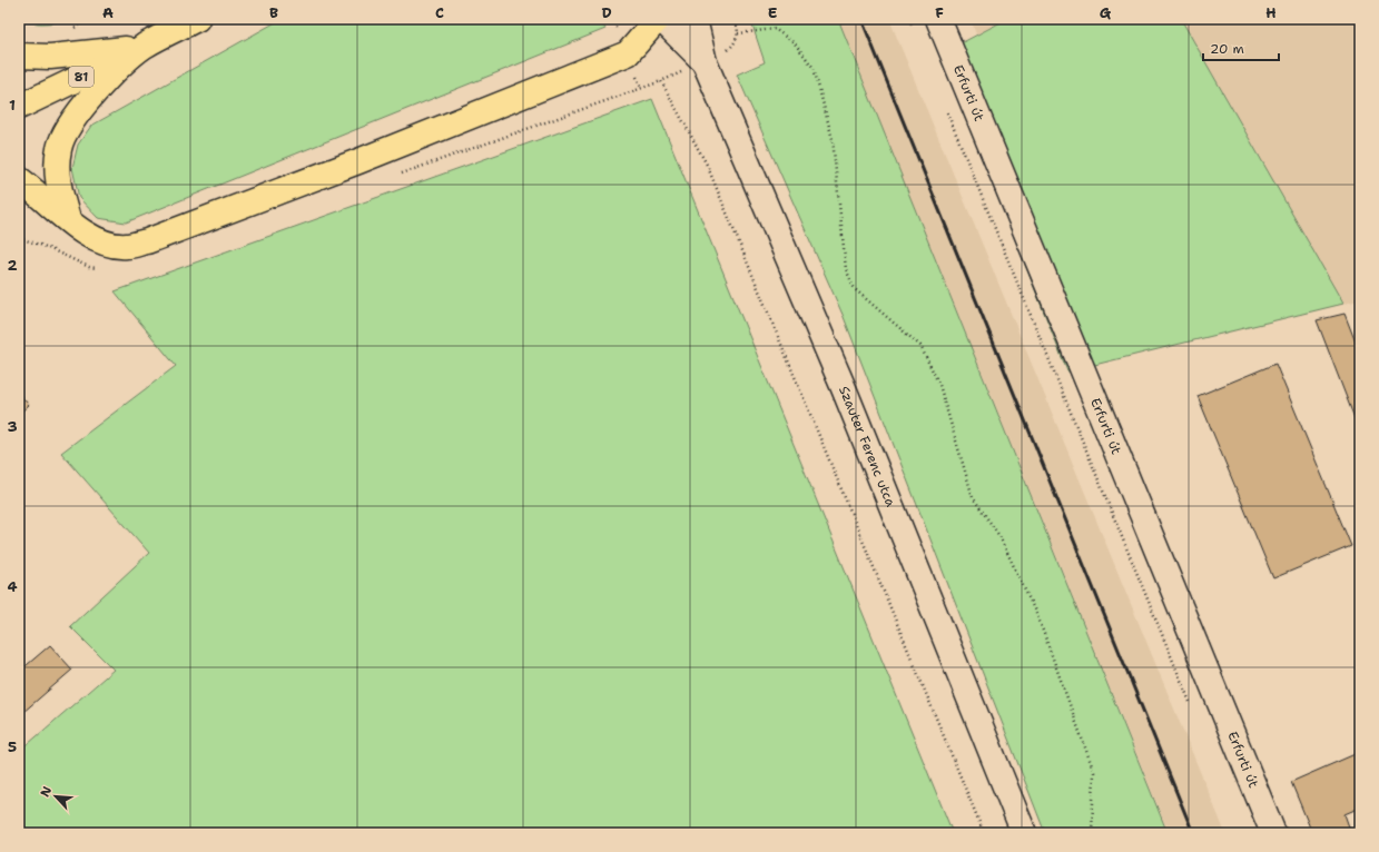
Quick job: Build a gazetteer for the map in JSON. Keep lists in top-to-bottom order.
{
  "streets": {
    "main road": ["81"],
    "street": ["Erfurti út", "Szauter Ferenc utca"]
  },
  "scale_bar": "20 m",
  "north": "top left",
  "grid": {
    "columns": [
      "A",
      "B",
      "C",
      "D",
      "E",
      "F",
      "G",
      "H"
    ],
    "rows": [
      "1",
      "2",
      "3",
      "4",
      "5"
    ]
  }
}
